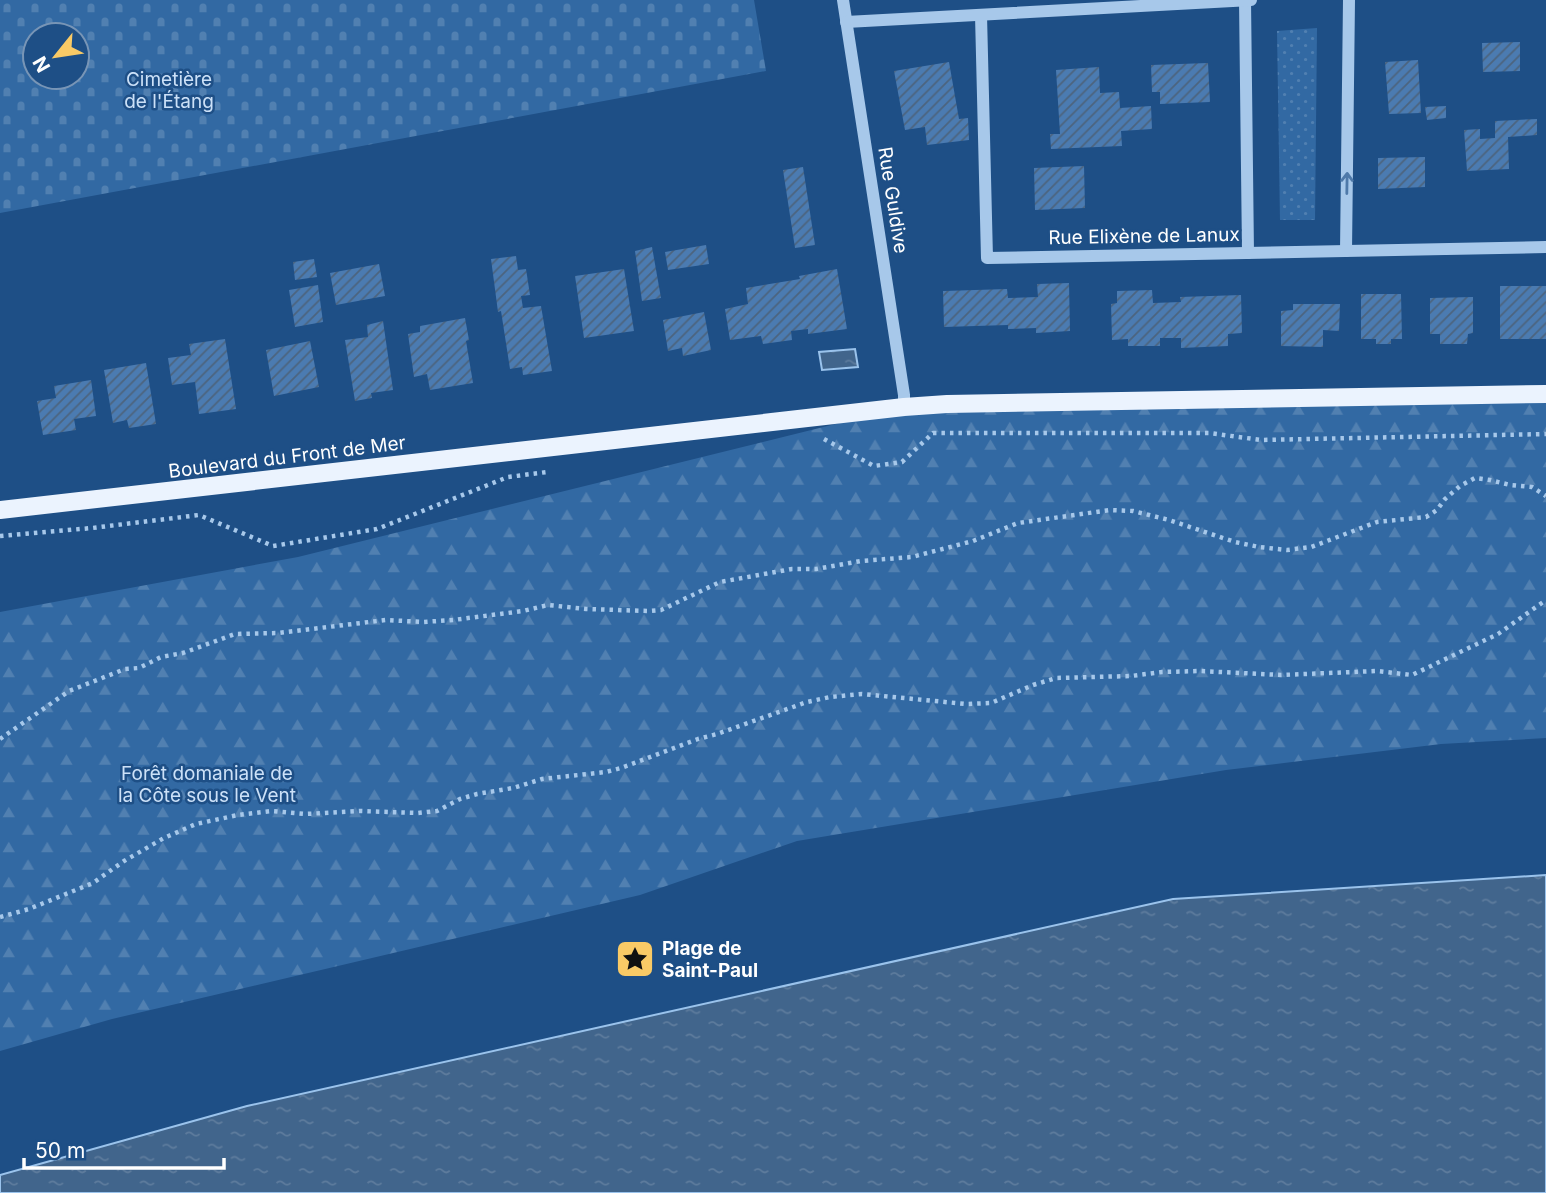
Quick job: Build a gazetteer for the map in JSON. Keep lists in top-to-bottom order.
{
  "streets": {
    "main road": ["Boulevard du Front de Mer"],
    "street": ["Rue Guldive", "Rue Elixène de Lanux"]
  },
  "crossings": [
    ["Rue Guldive", "Boulevard du Front de Mer"]
  ],
  "parks": ["Cimetière de l'Étang", "Forêt domaniale de la Côte sous le Vent"],
  "places": {
    "place": ["Plage de Saint-Paul"]
  },
  "scale_bar": "50 m",
  "north": "bottom left"
}
